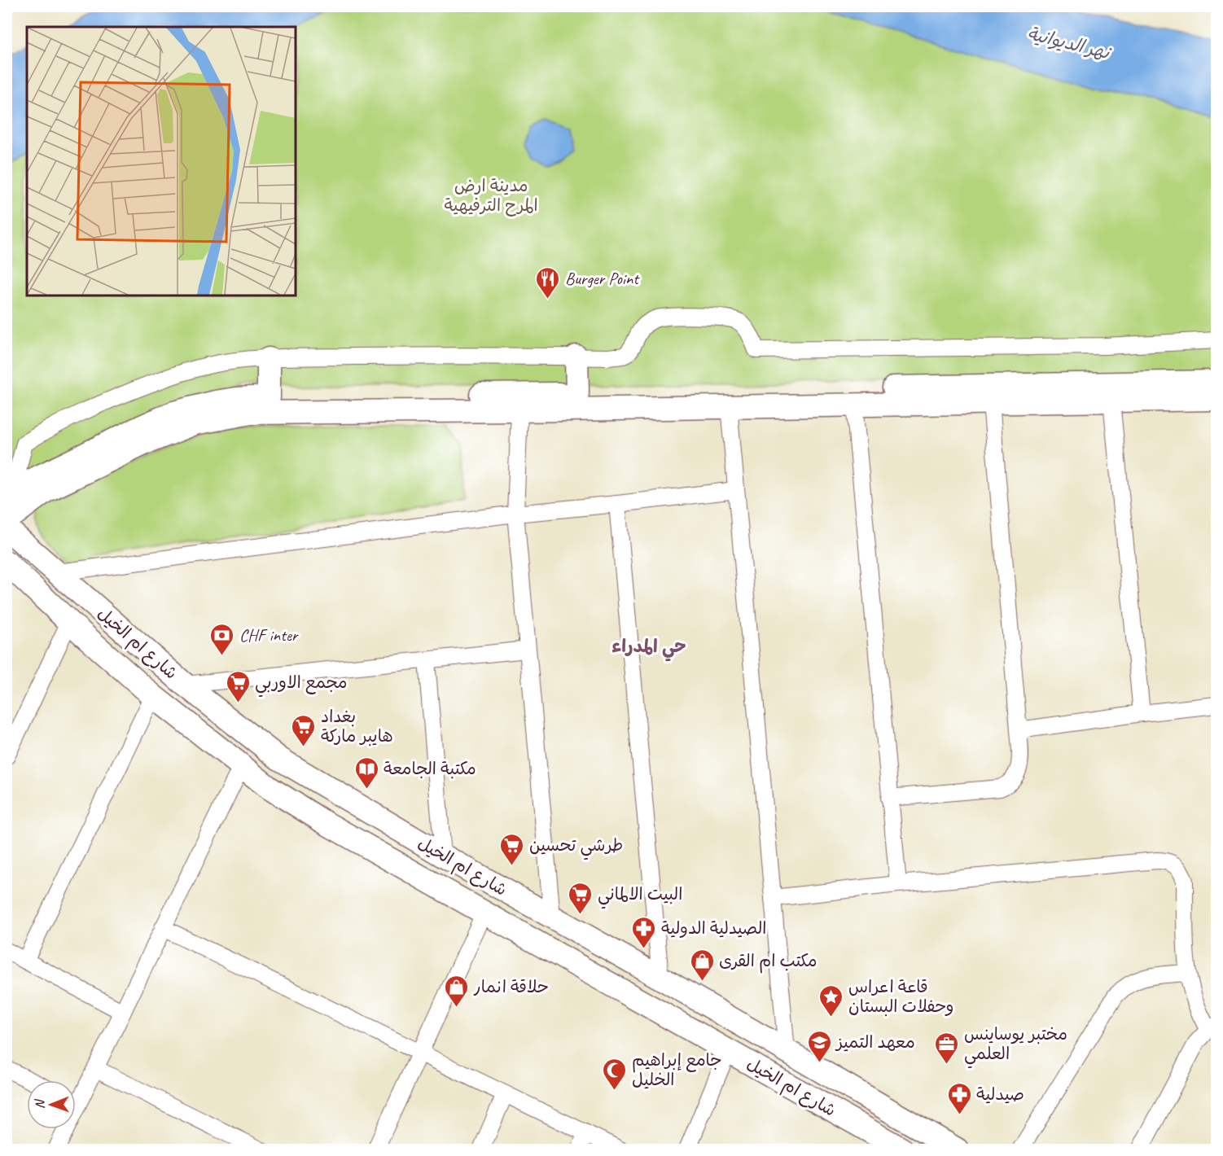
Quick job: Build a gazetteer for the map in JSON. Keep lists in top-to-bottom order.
{
  "streets": {
    "main road": ["شارع ام الخيل"]
  },
  "districts": ["حي المدراء"],
  "water": ["نهر الديوانية"],
  "parks": ["مدينة ارض المرح الترفيهية"],
  "places": {
    "restaurant": ["Burger Point"],
    "bank": ["CHF inter"],
    "supermarket": [
      "مجمع الاوربي",
      "بغداد هايبر ماركة",
      "طرشي تحسين",
      "البيت الالماني"
    ],
    "library": ["مكتبة الجامعة"],
    "pharmacy": ["الصيدلية الدولية", "صيدلية"],
    "shop": ["مكتب ام القرى", "حلاقة انمار"],
    "place": ["قاعة اعراس وحفلات البستان"],
    "school or university": ["معهد التميز"],
    "office": ["مختبر يوساينس العلمي"],
    "mosque": ["جامع إبراهيم الخليل"]
  },
  "north": "left"
}
